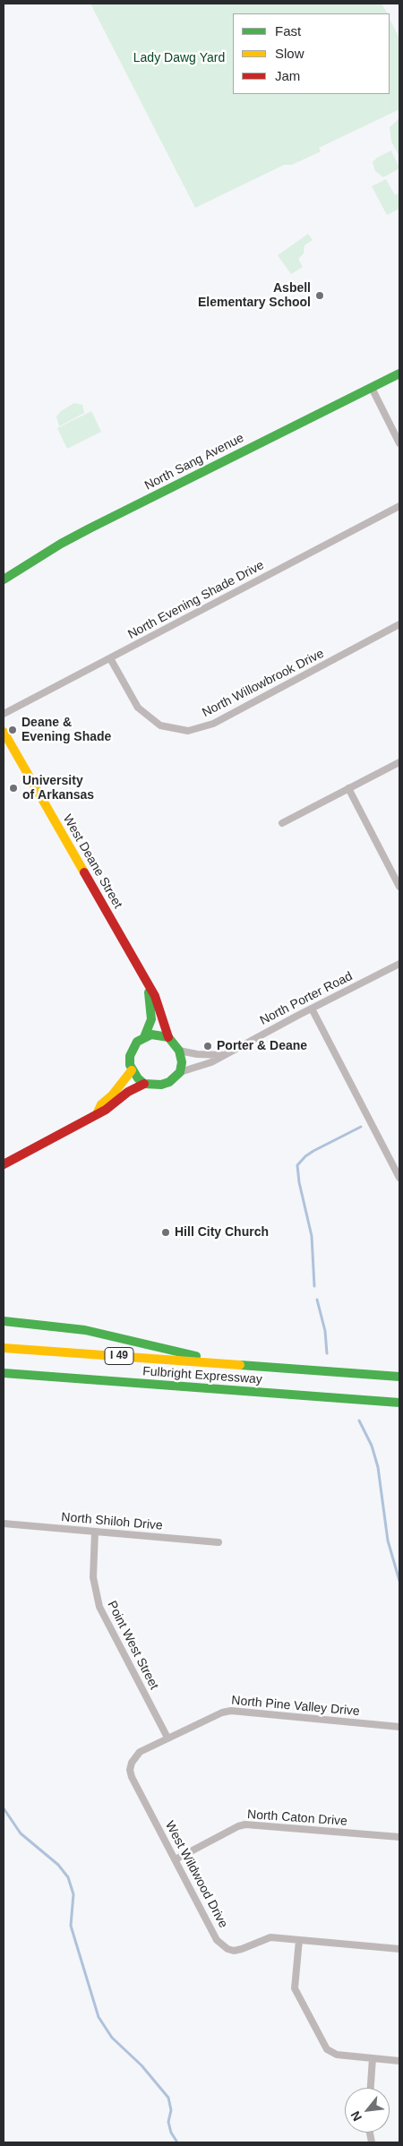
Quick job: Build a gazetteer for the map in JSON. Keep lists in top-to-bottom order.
{
  "streets": {
    "main road": [
      "North Sang Avenue",
      "West Deane Street",
      "I 49",
      "Fulbright Expressway"
    ],
    "street": [
      "North Evening Shade Drive",
      "North Willowbrook Drive",
      "North Porter Road",
      "North Shiloh Drive",
      "Point West Street",
      "North Pine Valley Drive",
      "North Caton Drive",
      "West Wildwood Drive"
    ]
  },
  "crossings": [
    ["North Evening Shade Drive", "North Willowbrook Drive"],
    ["West Deane Street", "North Porter Road"],
    ["North Shiloh Drive", "Point West Street"],
    ["Point West Street", "North Pine Valley Drive"],
    ["Point West Street", "West Wildwood Drive"],
    ["North Pine Valley Drive", "West Wildwood Drive"],
    ["North Caton Drive", "West Wildwood Drive"]
  ],
  "parks": ["Lady Dawg Yard"],
  "places": [
    "Asbell Elementary School",
    "Deane & Evening Shade",
    "University of Arkansas",
    "Porter & Deane",
    "Hill City Church"
  ],
  "legend": ["Fast", "Slow", "Jam"],
  "north": "bottom left"
}
